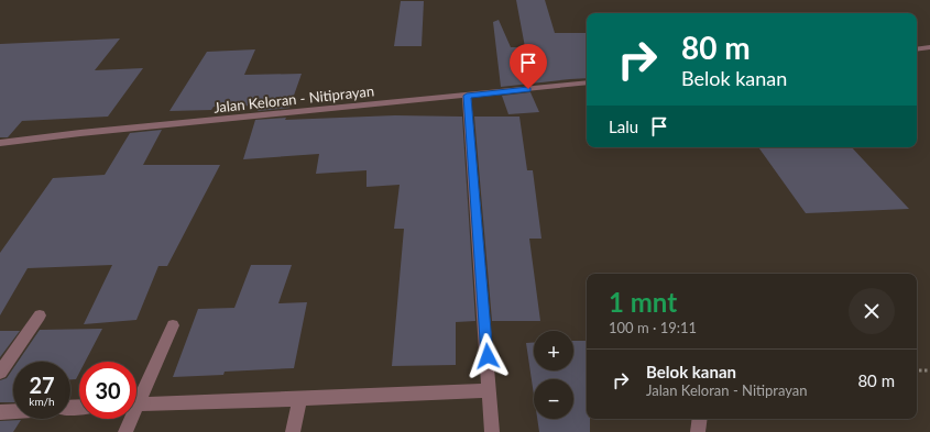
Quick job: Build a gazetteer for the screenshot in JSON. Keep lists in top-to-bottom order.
{
  "streets": {
    "street": ["Jalan Keloran - Nitiprayan"]
  },
  "page": {
    "turn": ["80 m", "Belok kanan"],
    "then": "Lalu",
    "heading": ["1 mnt", "100 m · 19:11"],
    "map_buttons": ["+", "−"],
    "list": [
      {
        "name": "Belok kanan",
        "note": "Jalan Keloran - Nitiprayan",
        "value": "80 m"
      }
    ],
    "speed": "27 km/h",
    "limit": "30"
  }
}
